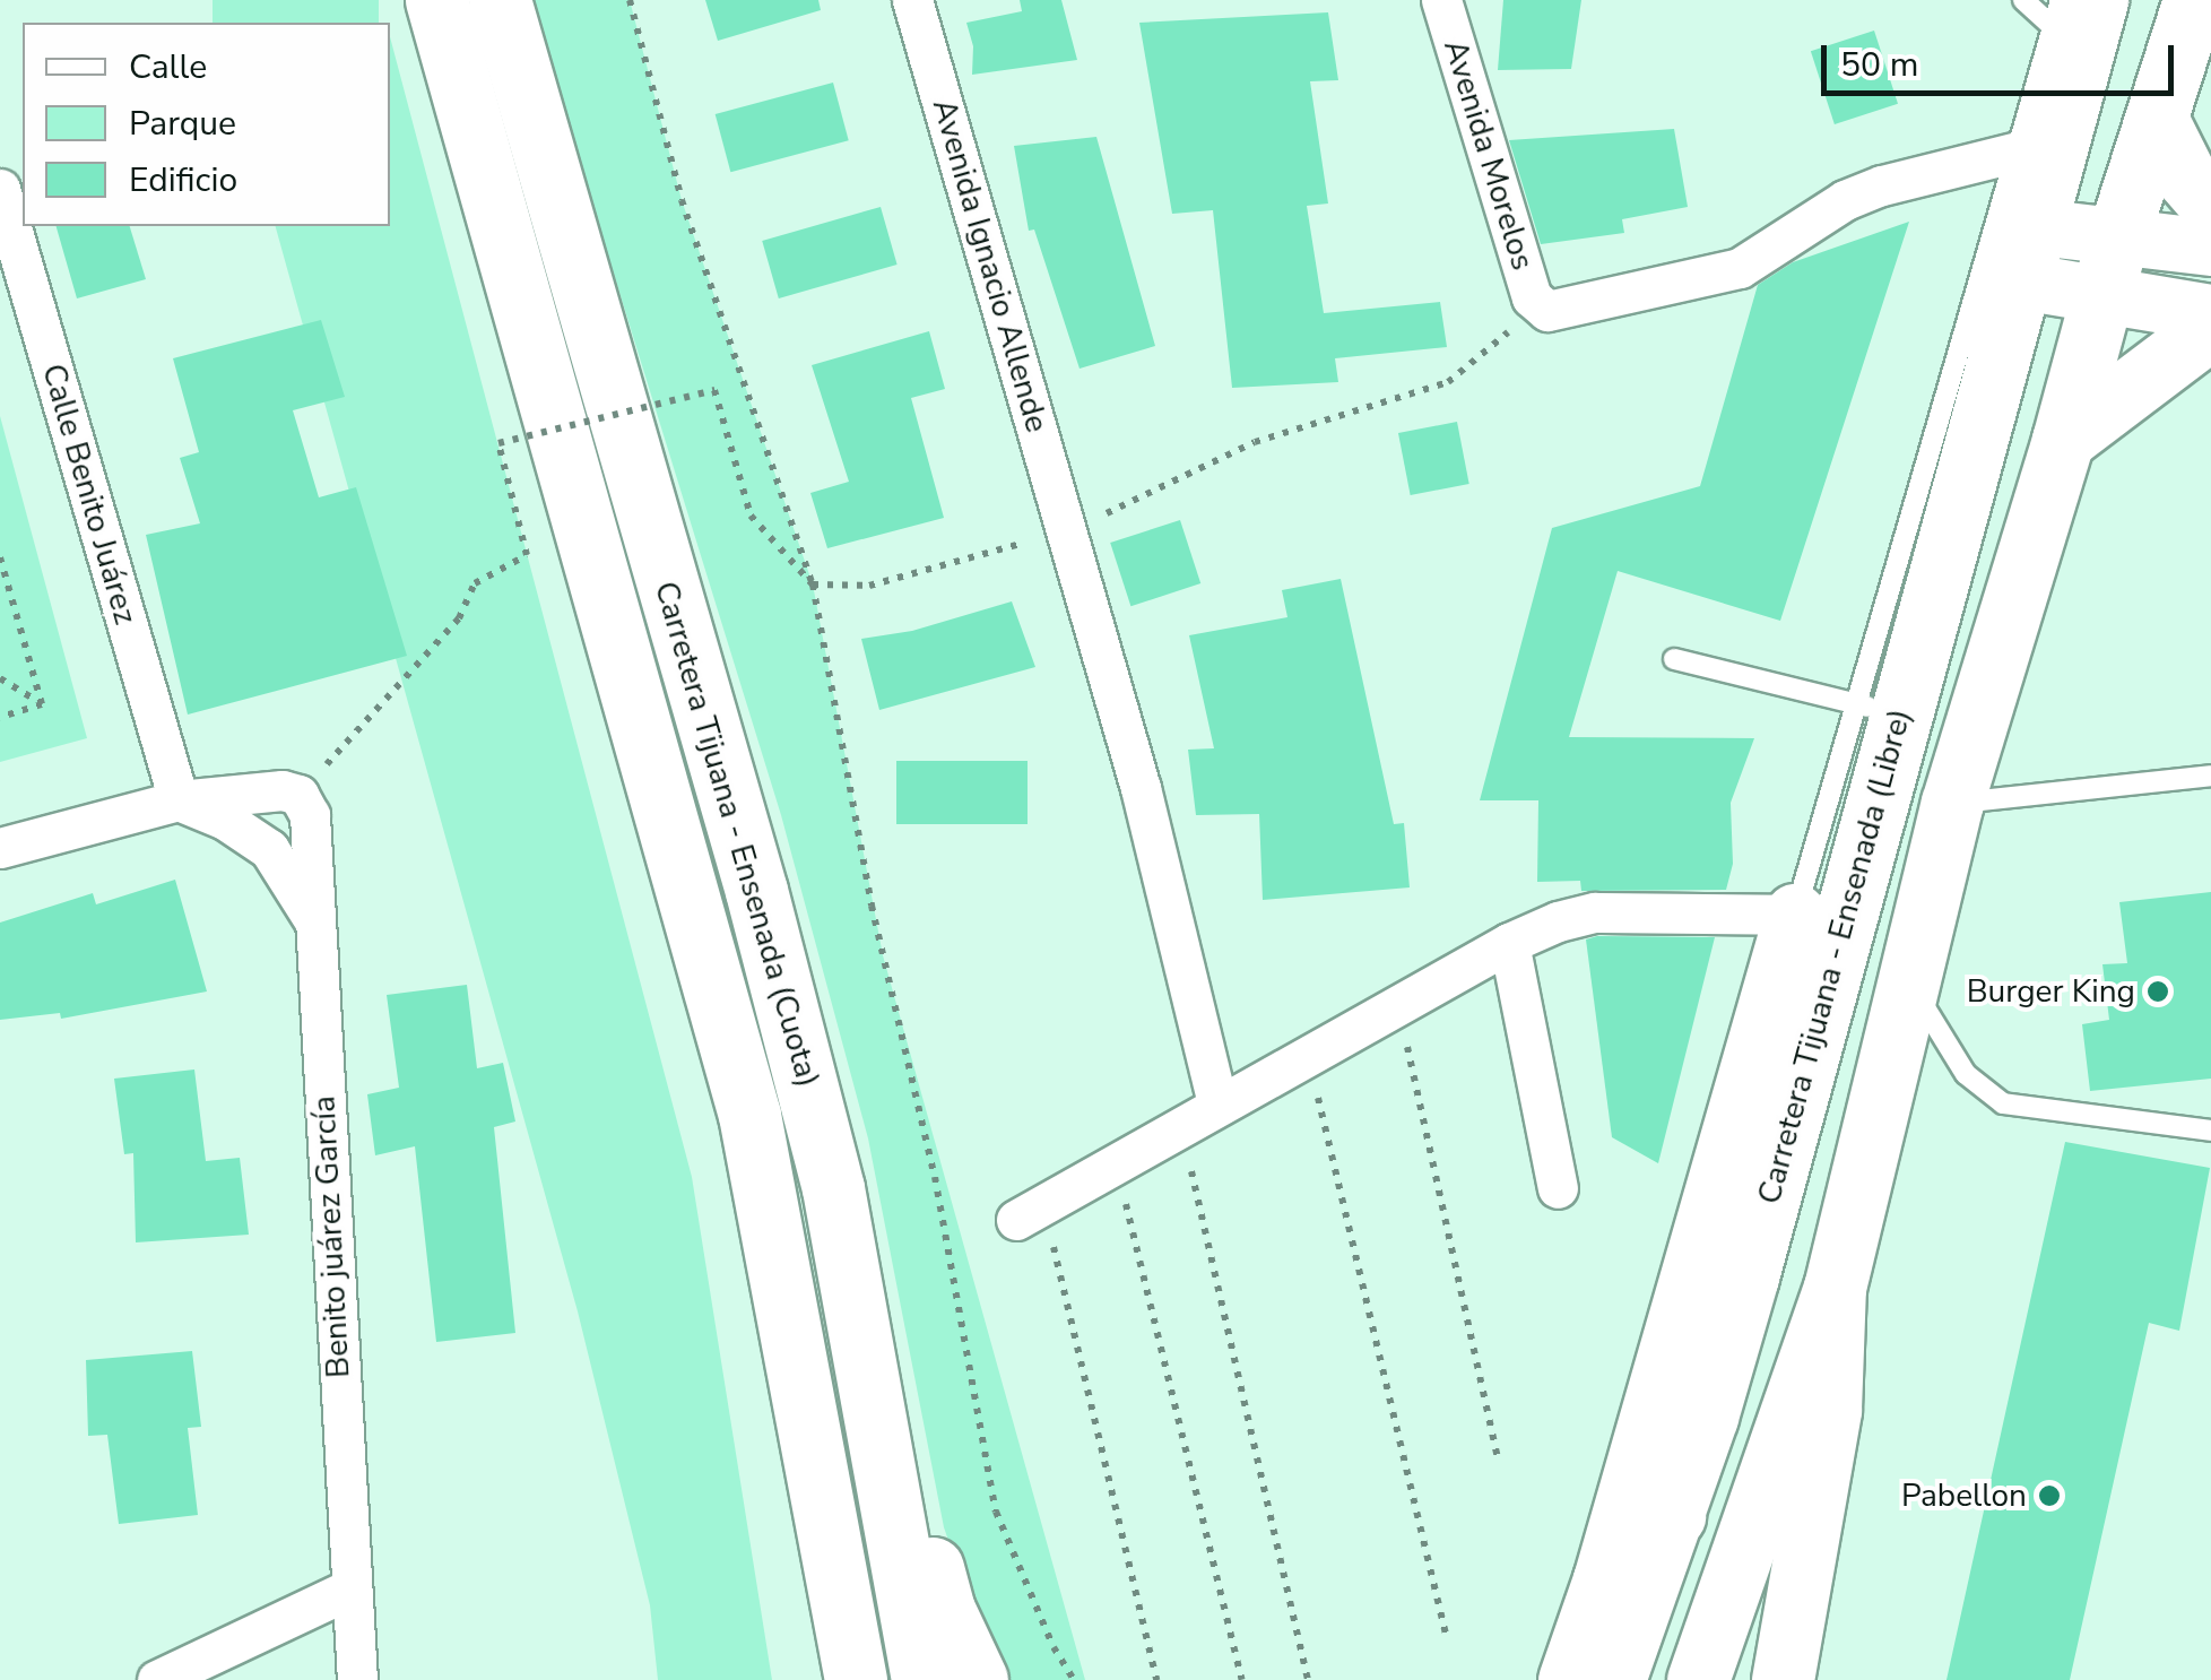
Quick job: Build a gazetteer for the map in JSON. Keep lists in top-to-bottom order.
{
  "streets": {
    "main road": ["Carretera Tijuana - Ensenada (Cuota)", "Carretera Tijuana - Ensenada (Libre)"],
    "street": [
      "Avenida Morelos",
      "Avenida Ignacio Allende",
      "Calle Benito Juárez",
      "Benito juárez García"
    ]
  },
  "places": ["Burger King", "Pabellon"],
  "legend": ["Calle", "Parque", "Edificio"],
  "scale_bar": "50 m"
}
